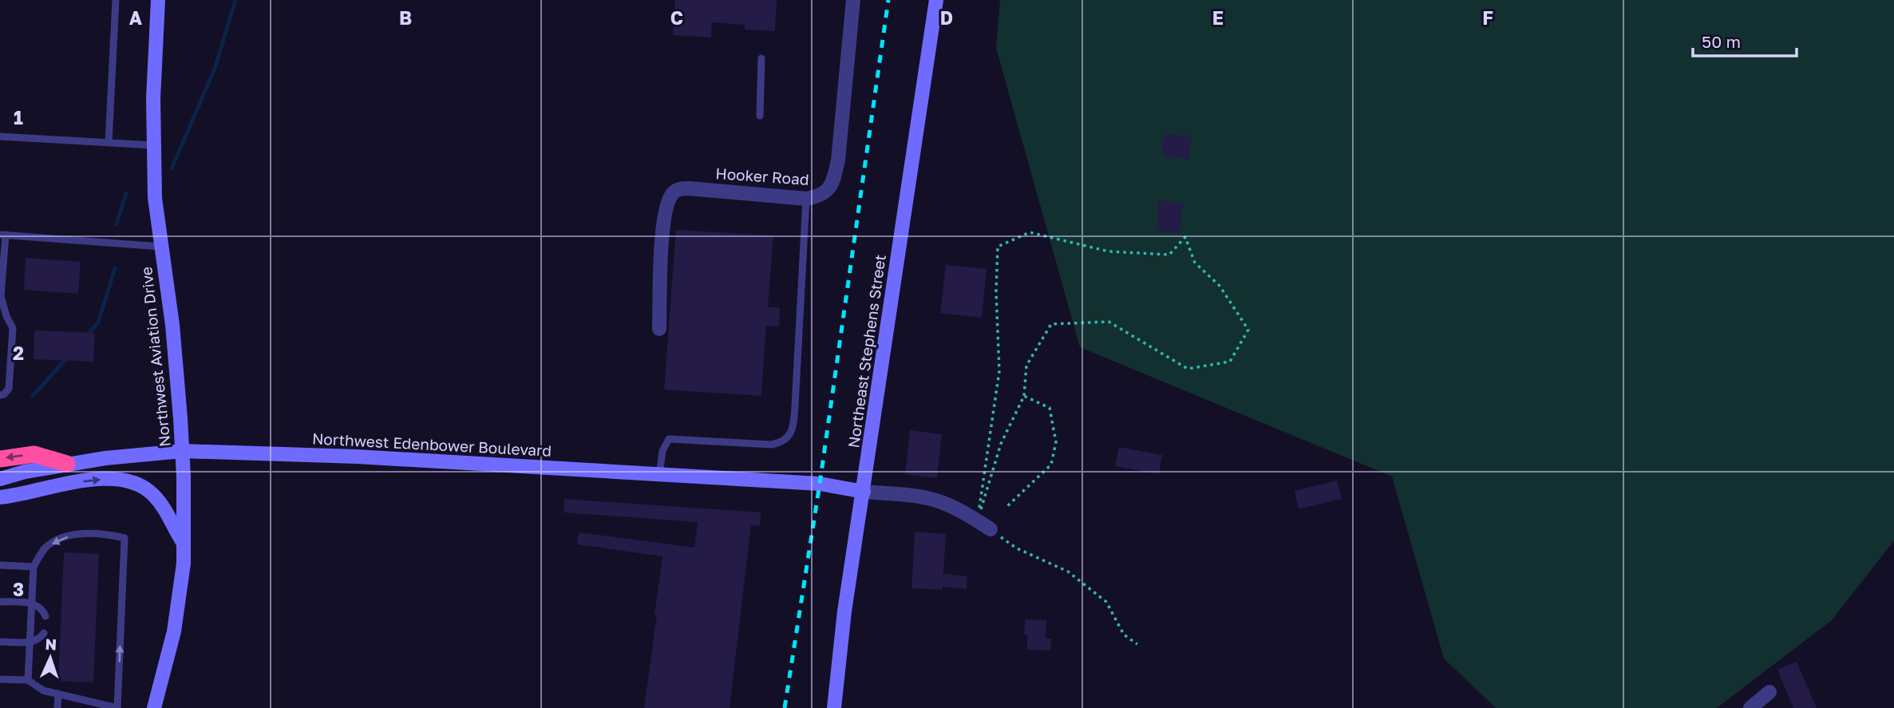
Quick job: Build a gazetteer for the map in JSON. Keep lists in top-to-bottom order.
{
  "streets": {
    "main road": ["Northeast Stephens Street", "Northwest Aviation Drive", "Northwest Edenbower Boulevard"],
    "street": ["Hooker Road"]
  },
  "crossings": [
    ["Northeast Stephens Street", "Northwest Edenbower Boulevard"],
    ["Northwest Aviation Drive", "Northwest Edenbower Boulevard"]
  ],
  "scale_bar": "50 m",
  "north": "top",
  "grid": {
    "columns": [
      "A",
      "B",
      "C",
      "D",
      "E",
      "F"
    ],
    "rows": ["1", "2", "3"]
  }
}
